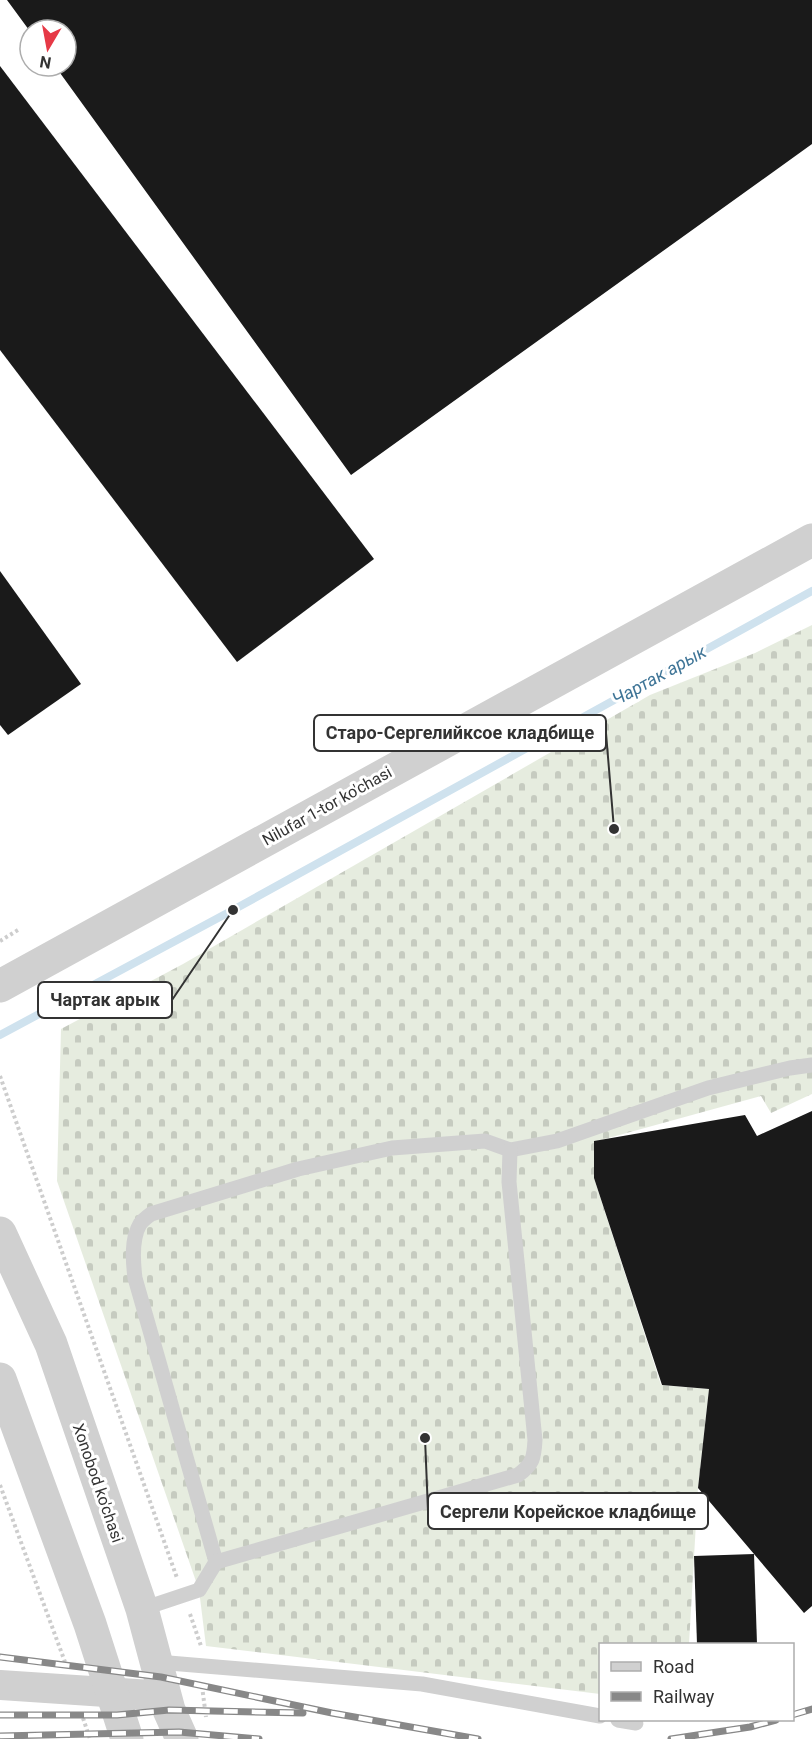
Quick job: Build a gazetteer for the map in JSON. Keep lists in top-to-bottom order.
{
  "streets": {
    "street": ["Nilufar 1-tor ko'chasi", "Xonobod ko'chasi"]
  },
  "water": ["Чартак арык"],
  "places": ["Старо-Сергелийксое кладбище", "Чартак арык", "Сергели Корейское кладбище"],
  "legend": ["Road", "Railway"],
  "north": "bottom"
}
